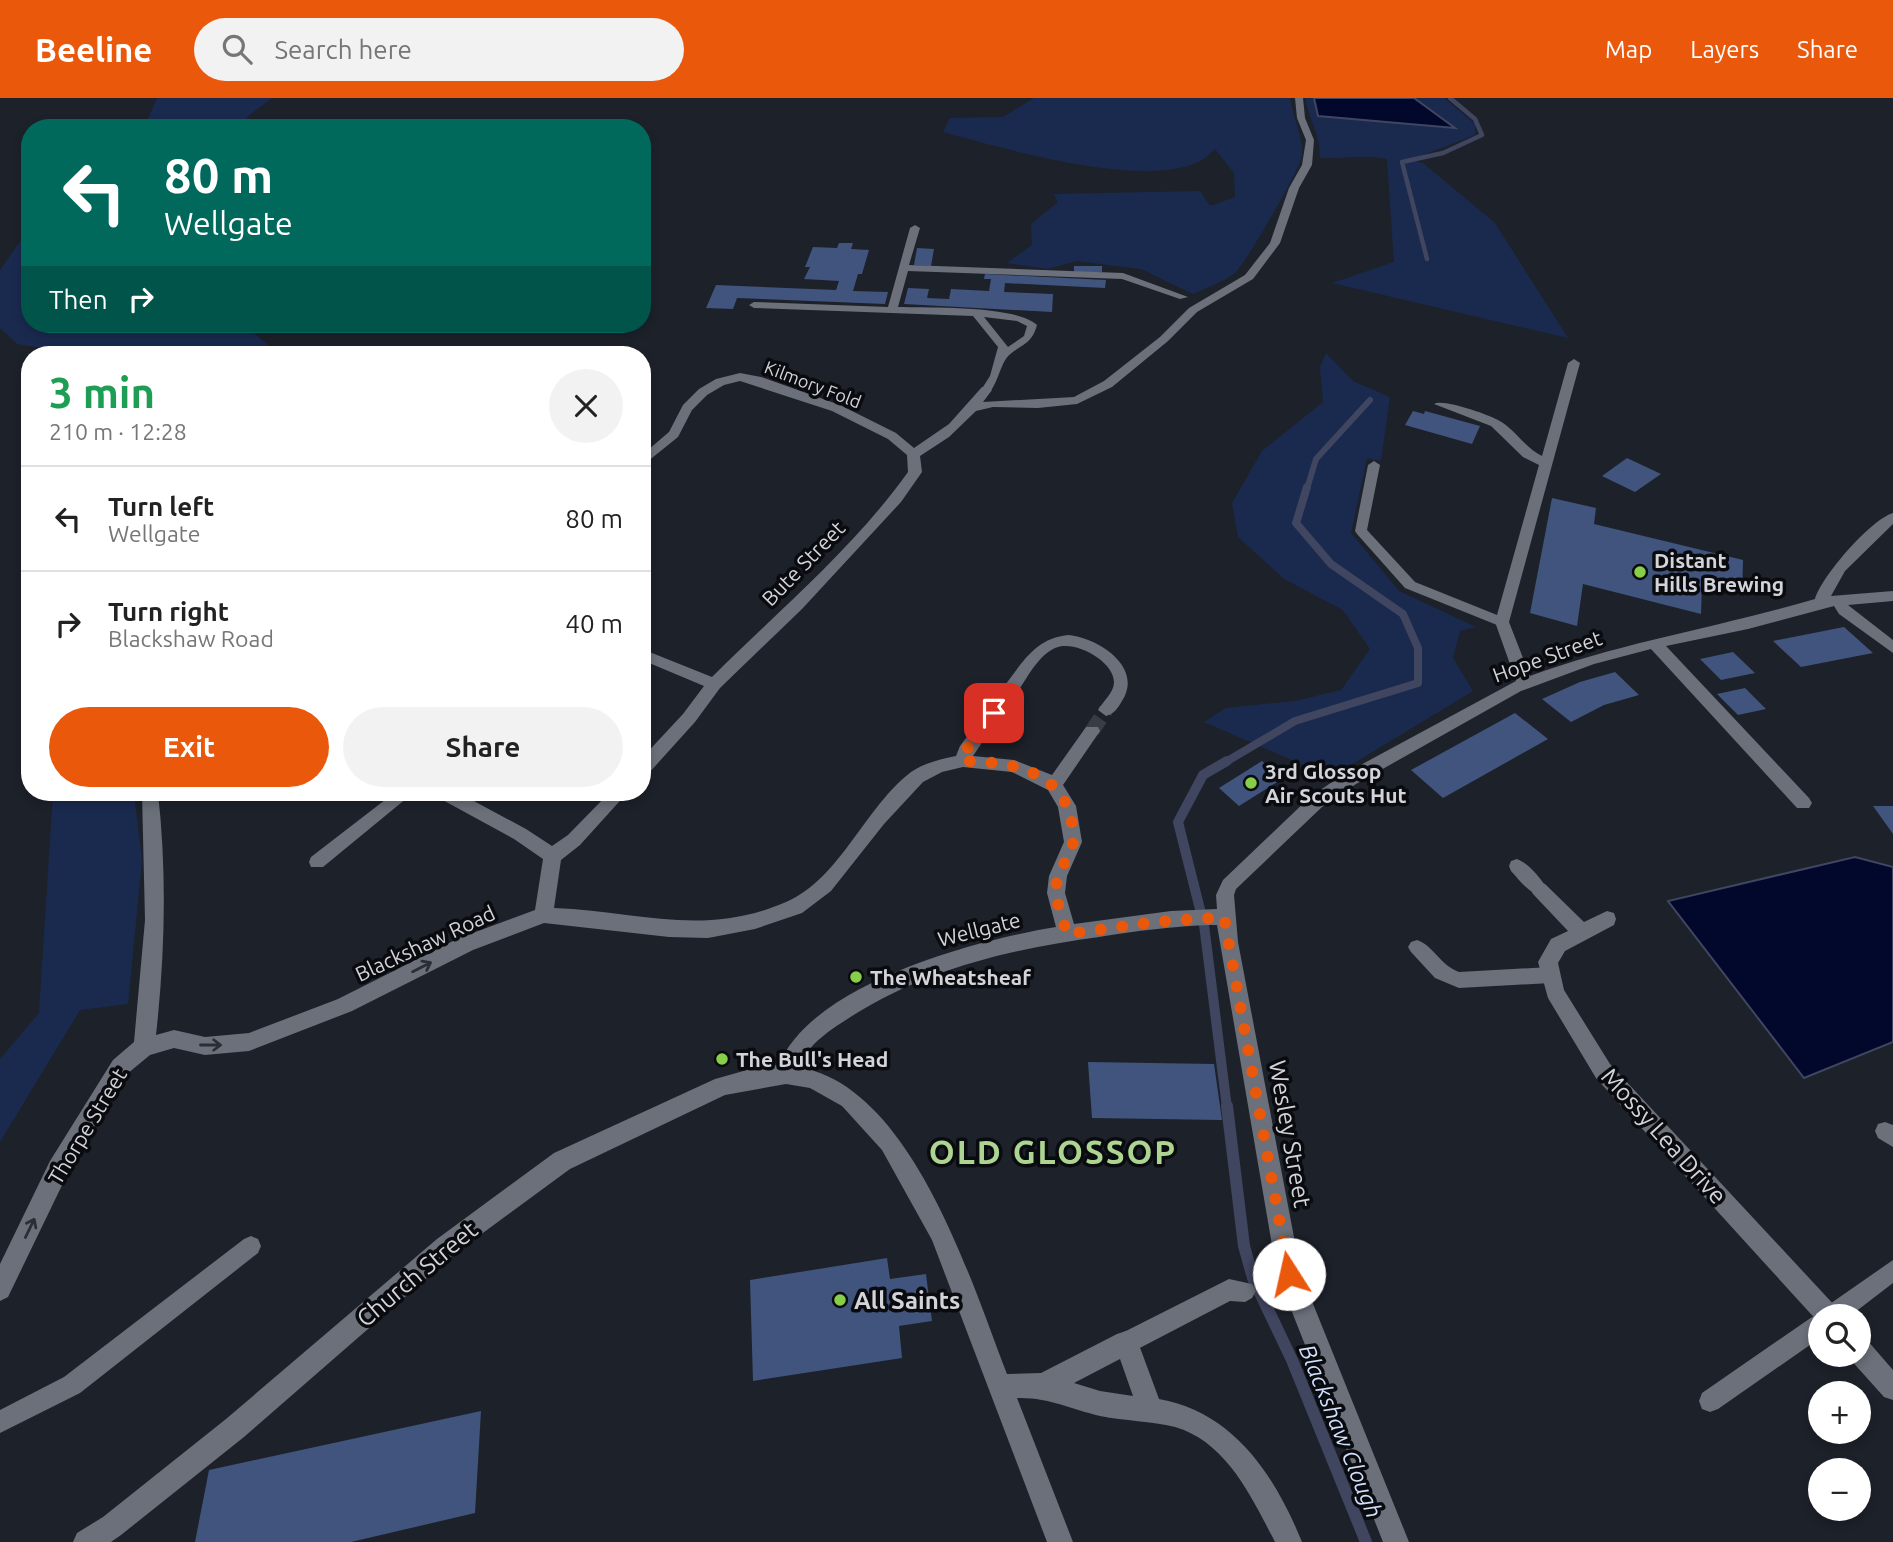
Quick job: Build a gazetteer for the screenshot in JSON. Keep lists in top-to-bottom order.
{
  "streets": {
    "street": [
      "Kilmory Fold",
      "Bute Street",
      "Hope Street",
      "Wellgate",
      "Blackshaw Road",
      "Thorpe Street",
      "Wesley Street",
      "Mossy Lea Drive",
      "Church Street"
    ]
  },
  "crossings": [
    ["Kilmory Fold", "Bute Street"],
    ["Hope Street", "Wesley Street"],
    ["Wellgate", "Wesley Street"],
    ["Wellgate", "Church Street"],
    ["Blackshaw Road", "Thorpe Street"]
  ],
  "one_way": ["Blackshaw Road", "Thorpe Street"],
  "districts": ["OLD GLOSSOP"],
  "water": ["Blackshaw Clough"],
  "places": [
    "Distant Hills Brewing",
    "3rd Glossop Air Scouts Hut",
    "The Wheatsheaf",
    "The Bull's Head",
    "All Saints"
  ],
  "page": {
    "header": "Beeline",
    "search": "Search here",
    "nav": ["Map", "Layers", "Share"],
    "turn": ["80 m", "Wellgate"],
    "then": "Then",
    "heading": ["3 min", "210 m · 12:28"],
    "list": [
      {
        "name": "Turn left",
        "note": "Wellgate",
        "value": "80 m"
      },
      {
        "name": "Turn right",
        "note": "Blackshaw Road",
        "value": "40 m"
      }
    ],
    "buttons": ["Exit", "Share"],
    "map_buttons": ["+", "−"]
  }
}
